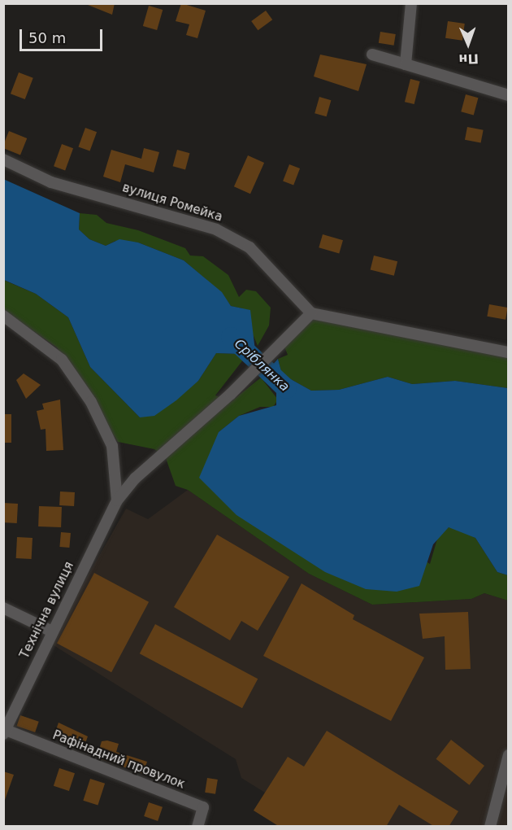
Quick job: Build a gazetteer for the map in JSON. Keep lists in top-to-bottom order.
{
  "streets": {
    "street": ["вулиця Ромейка", "Технічна вулиця", "Рафінадний провулок"]
  },
  "crossings": [
    ["вулиця Ромейка", "Технічна вулиця"],
    ["Технічна вулиця", "Рафінадний провулок"]
  ],
  "water": ["Сріблянка"],
  "scale_bar": "50 m",
  "north": "bottom"
}
